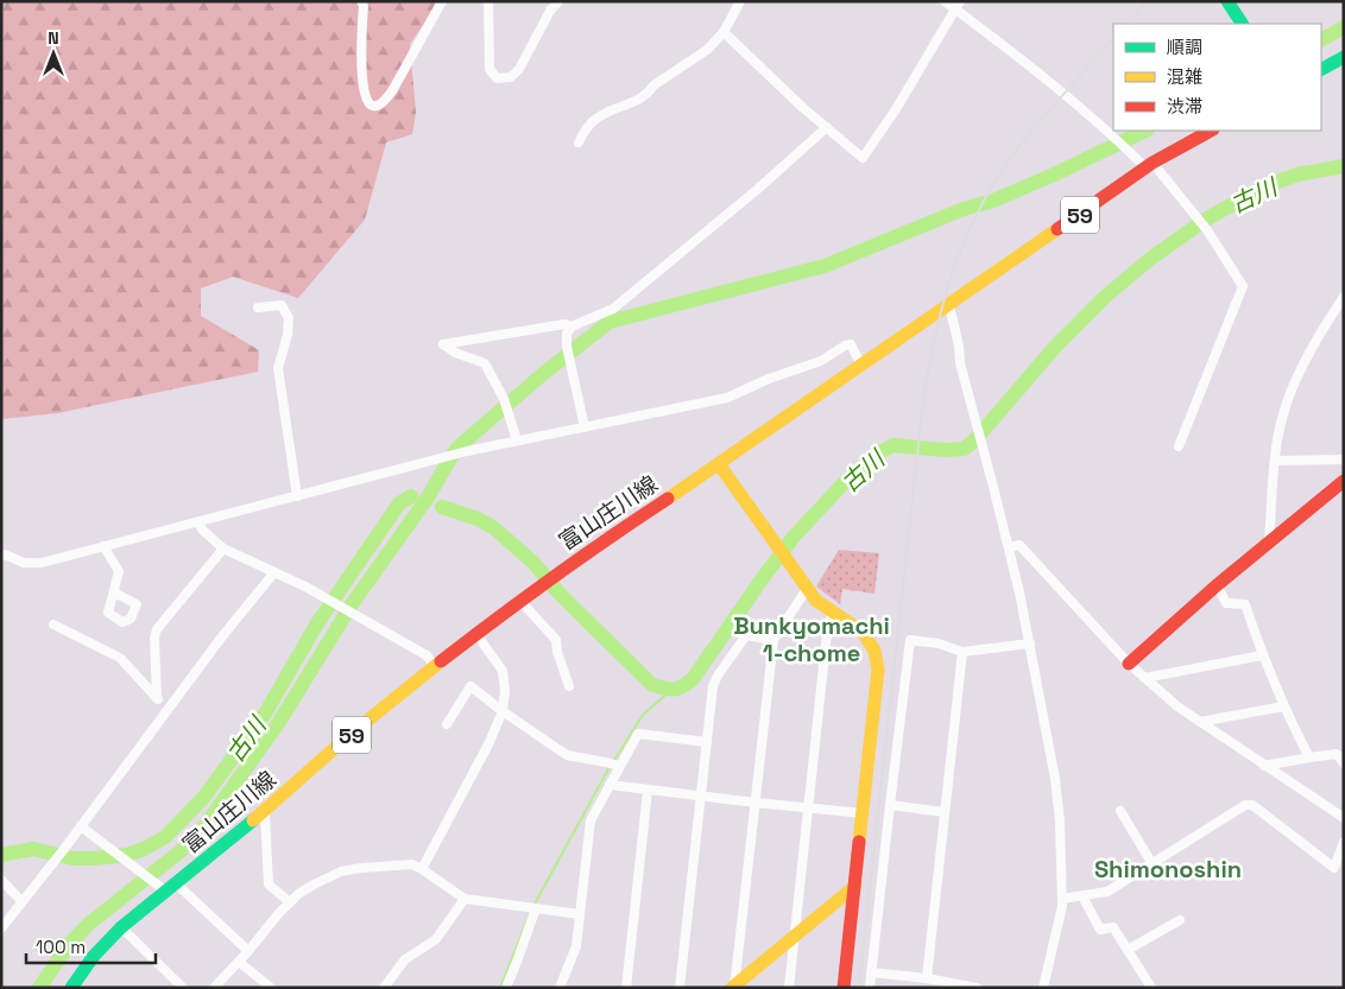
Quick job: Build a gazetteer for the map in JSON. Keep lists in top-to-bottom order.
{
  "streets": {
    "main road": ["59", "富山庄川線"]
  },
  "districts": ["Bunkyomachi 1-chome", "Shimonoshin"],
  "water": ["古川"],
  "legend": ["順調", "混雑", "渋滞"],
  "scale_bar": "100 m",
  "north": "top"
}
